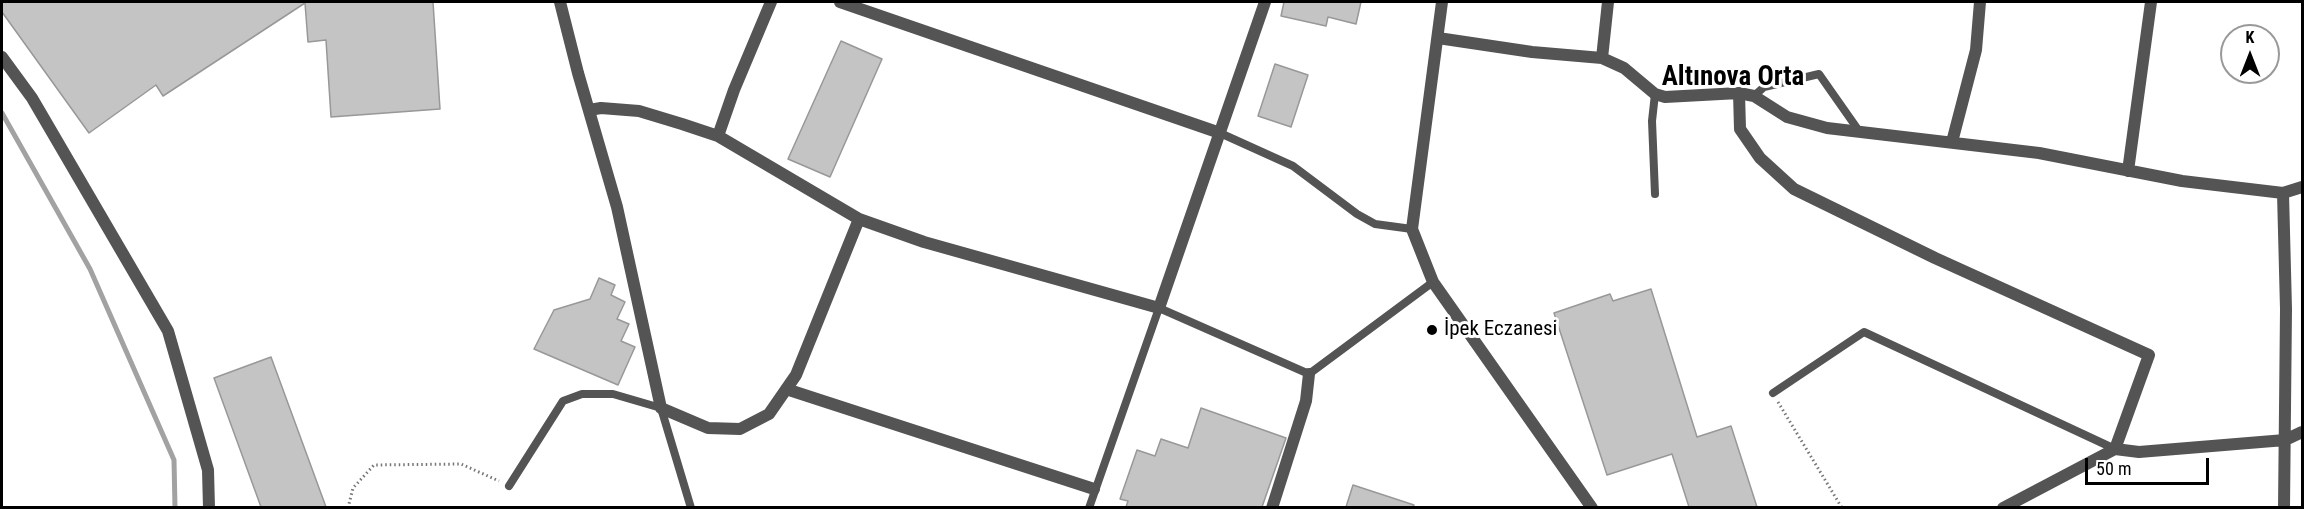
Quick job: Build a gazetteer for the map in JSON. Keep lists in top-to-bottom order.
{
  "districts": ["Altınova Orta"],
  "places": ["İpek Eczanesi"],
  "scale_bar": "50 m",
  "north": "top"
}
